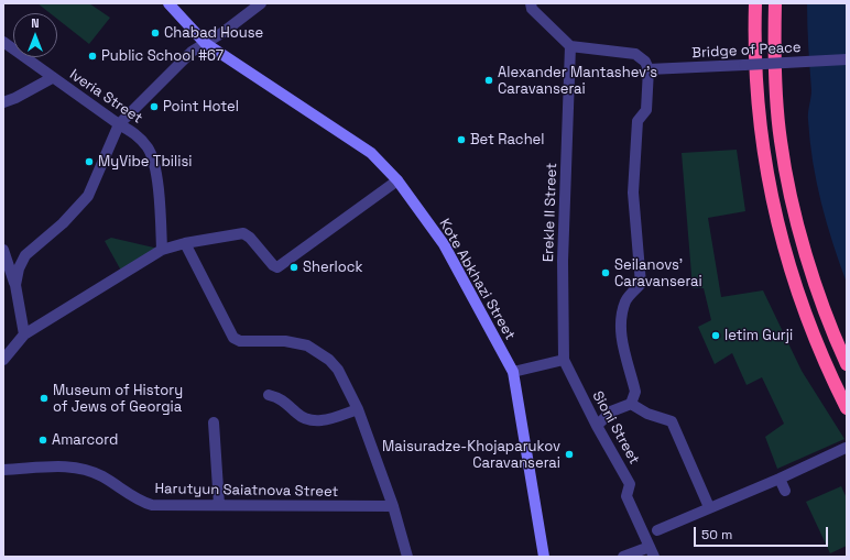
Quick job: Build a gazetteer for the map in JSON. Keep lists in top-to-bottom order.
{
  "streets": {
    "street": [
      "Bridge of Peace",
      "Iveria Street",
      "Erekle II Street",
      "Kote Abkhazi Street",
      "Sioni Street",
      "Harutyun Saiatnova Street"
    ]
  },
  "crossings": [
    ["Erekle II Street", "Sioni Street"]
  ],
  "places": [
    "Chabad House",
    "Public School #67",
    "Alexander Mantashev's Caravanserai",
    "Point Hotel",
    "Bet Rachel",
    "MyVibe Tbilisi",
    "Sherlock",
    "Seilanovs' Caravanserai",
    "Ietim Gurji",
    "Museum of History of Jews of Georgia",
    "Amarcord",
    "Maisuradze-Khojaparukov Caravanserai"
  ],
  "scale_bar": "50 m",
  "north": "top"
}
